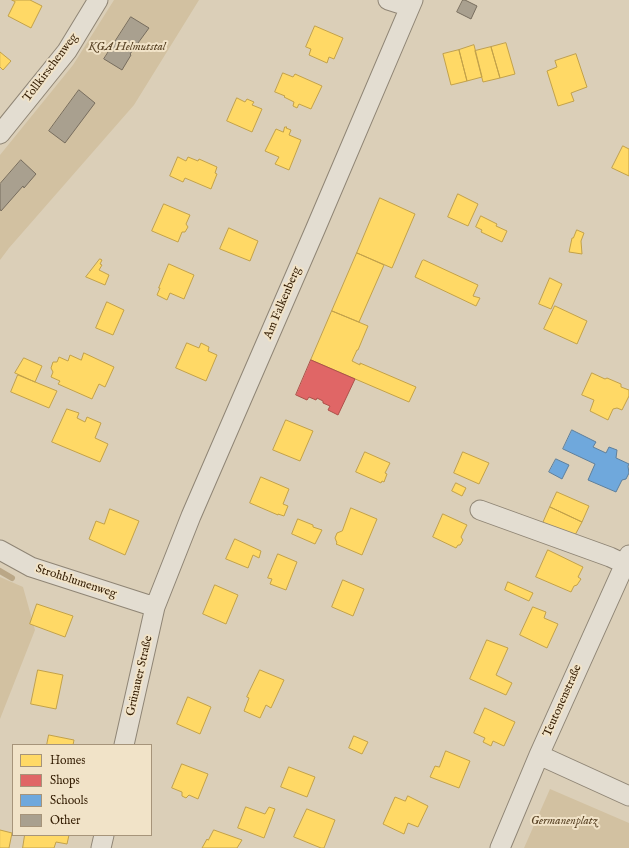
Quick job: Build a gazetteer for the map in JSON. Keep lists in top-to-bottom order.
{
  "streets": {
    "street": [
      "Tollkirschenweg",
      "Am Falkenberg",
      "Strohblumenweg",
      "Grünauer Straße",
      "Teutonenstraße"
    ]
  },
  "crossings": [
    ["Am Falkenberg", "Strohblumenweg"],
    ["Am Falkenberg", "Grünauer Straße"],
    ["Strohblumenweg", "Grünauer Straße"]
  ],
  "parks": ["KGA Helmutstal", "Germanenplatz"],
  "legend": [
    "Homes",
    "Shops",
    "Schools",
    "Other"
  ]
}
